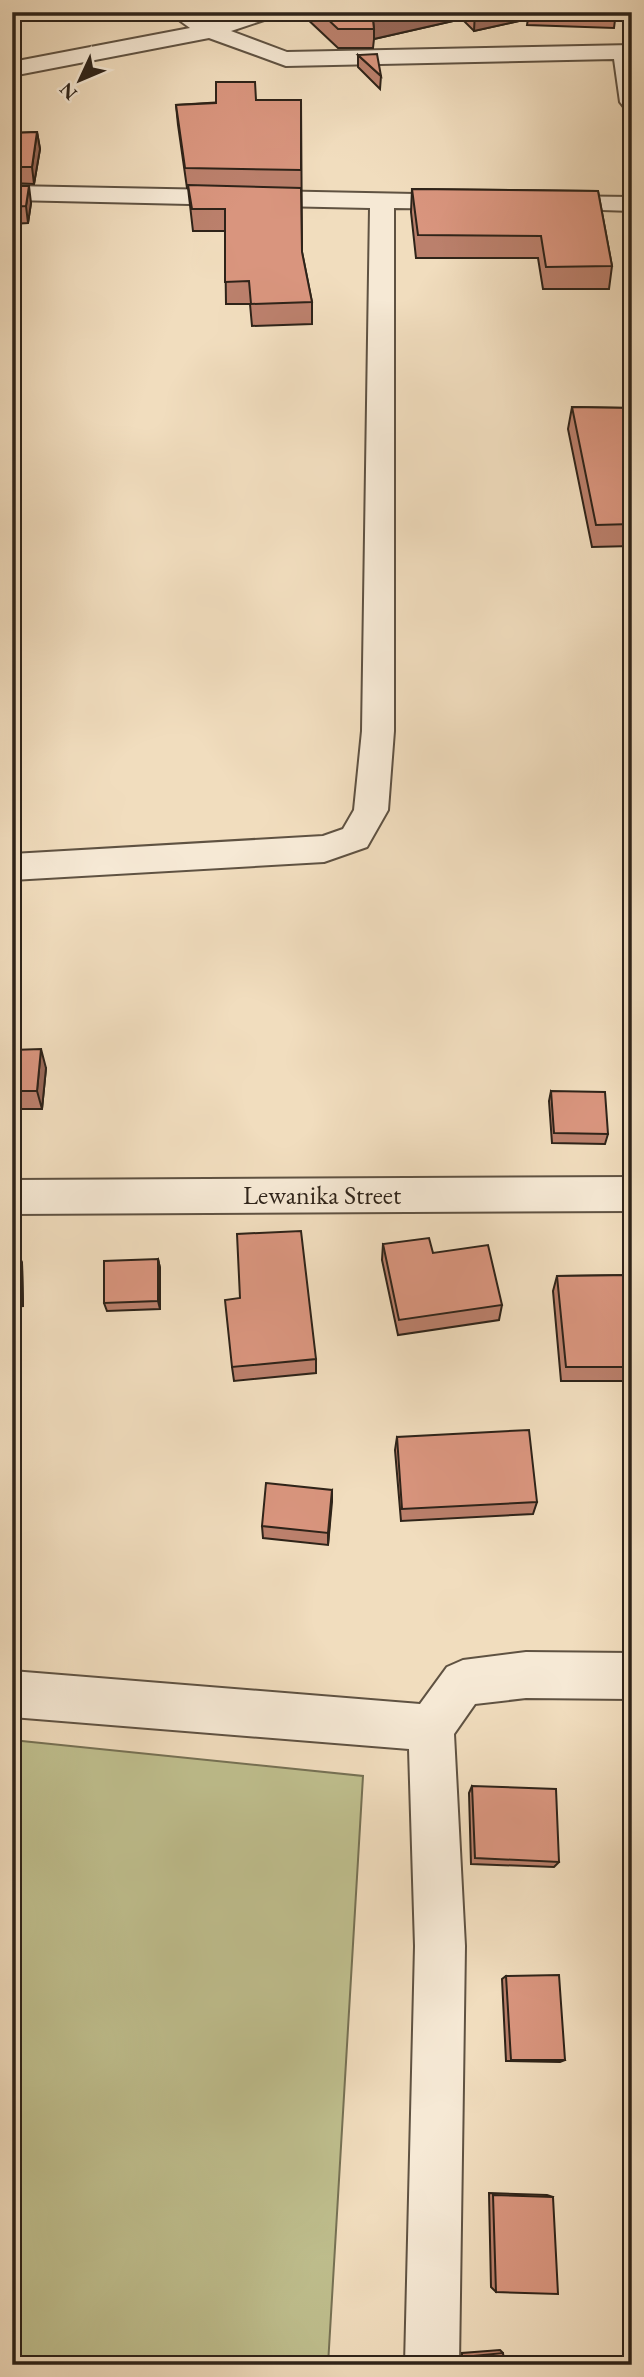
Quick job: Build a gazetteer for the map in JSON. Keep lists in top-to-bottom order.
{
  "streets": {
    "street": ["Lewanika Street"]
  },
  "north": "bottom left"
}
